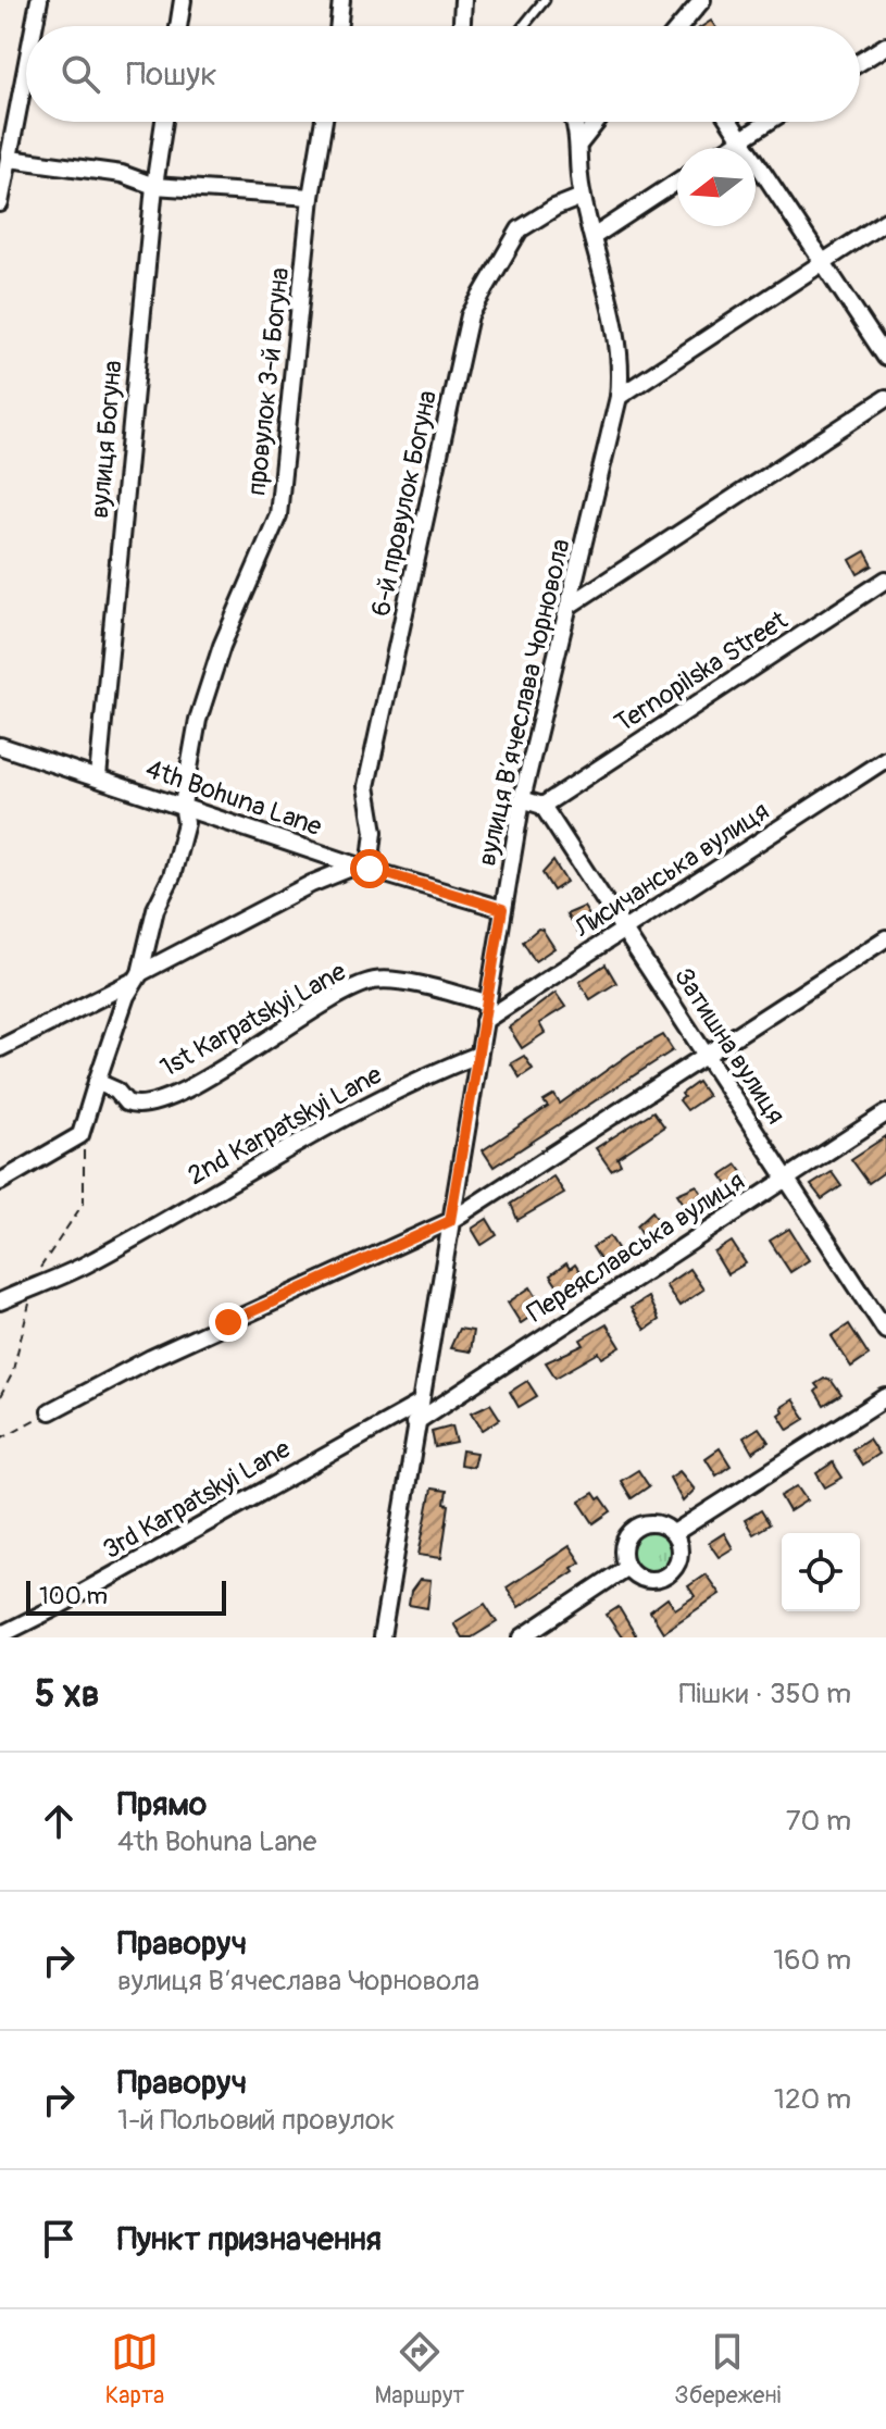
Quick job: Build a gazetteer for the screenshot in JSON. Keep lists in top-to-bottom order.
{
  "streets": {
    "street": [
      "провулок 3-й Богуна",
      "вулиця Богуна",
      "6-й провулок Богуна",
      "Ternopilska Street",
      "вулиця Вʼячеслава Чорновола",
      "4th Bohuna Lane",
      "Лисичанська вулиця",
      "1st Karpatskyi Lane",
      "Затишна вулиця",
      "2nd Karpatskyi Lane",
      "Переяславська вулиця",
      "3rd Karpatskyi Lane"
    ]
  },
  "crossings": [
    ["провулок 3-й Богуна", "4th Bohuna Lane"],
    ["провулок 3-й Богуна", "1st Karpatskyi Lane"],
    ["вулиця Богуна", "4th Bohuna Lane"],
    ["6-й провулок Богуна", "вулиця Вʼячеслава Чорновола"],
    ["6-й провулок Богуна", "4th Bohuna Lane"],
    ["Ternopilska Street", "Затишна вулиця"],
    ["вулиця Вʼячеслава Чорновола", "4th Bohuna Lane"],
    ["вулиця Вʼячеслава Чорновола", "Лисичанська вулиця"],
    ["вулиця Вʼячеслава Чорновола", "1st Karpatskyi Lane"],
    ["вулиця Вʼячеслава Чорновола", "2nd Karpatskyi Lane"],
    ["вулиця Вʼячеслава Чорновола", "Переяславська вулиця"],
    ["вулиця Вʼячеслава Чорновола", "3rd Karpatskyi Lane"],
    ["Лисичанська вулиця", "Затишна вулиця"],
    ["Затишна вулиця", "Переяславська вулиця"]
  ],
  "scale_bar": "100 m",
  "north": "left",
  "page": {
    "search": "Пошук",
    "scale": "100 m",
    "heading": ["5 хв", "Пішки · 350 m"],
    "list": [
      ["Прямо", "4th Bohuna Lane", "70 m"],
      ["Праворуч", "вулиця Вʼячеслава Чорновола", "160 m"],
      ["Праворуч", "1-й Польовий провулок", "120 m"],
      "Пункт призначення"
    ],
    "nav": ["Карта", "Маршрут", "Збережені"]
  }
}
